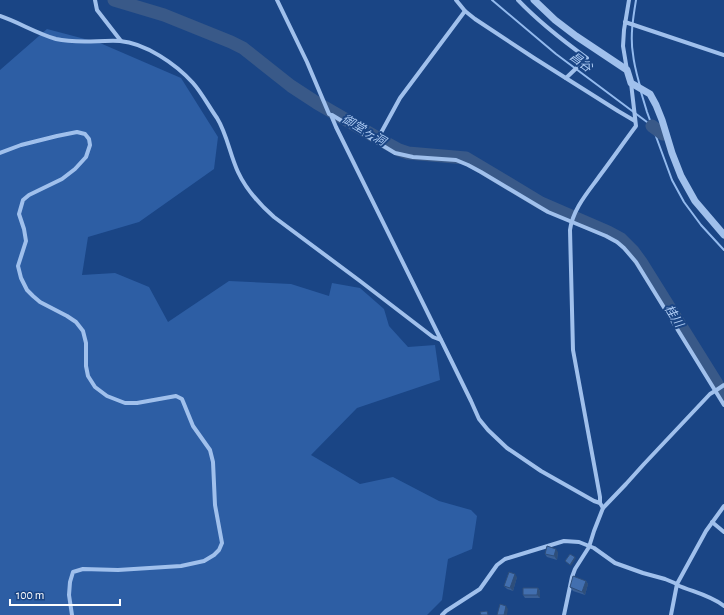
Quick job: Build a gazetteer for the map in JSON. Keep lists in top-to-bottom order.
{
  "water": ["昌谷", "御堂ヶ洞", "桂川"],
  "scale_bar": "100 m"
}
